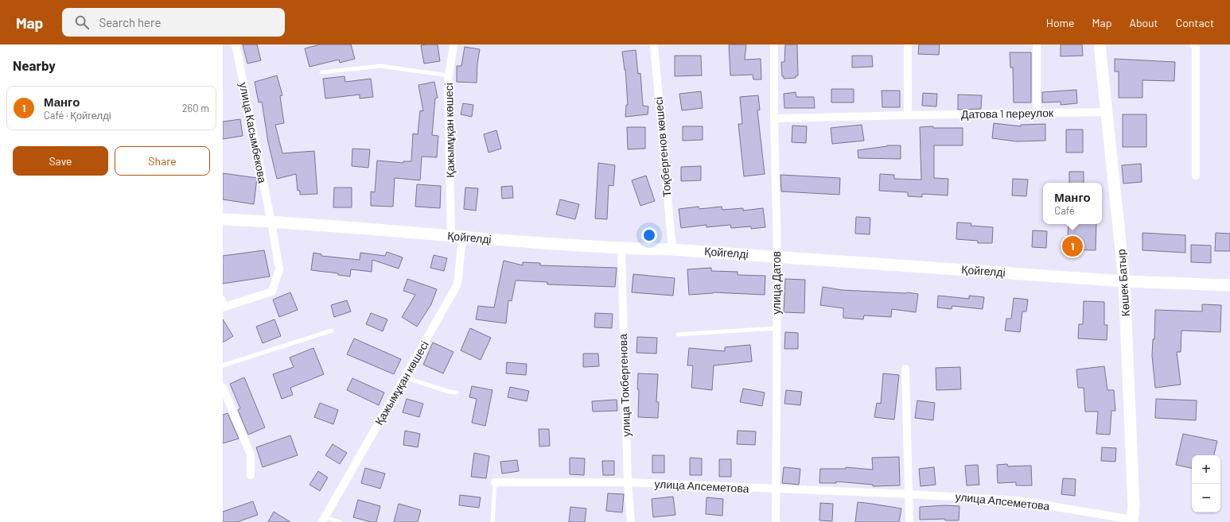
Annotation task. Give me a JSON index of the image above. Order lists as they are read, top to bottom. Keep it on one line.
{"streets":{"street":["Датова 1 переулок","Қажымұқан көшесі","улица Касымбекова","Тоқбергенов көшесі","Қойгелді","улица Датов","Көшек Батыр","улица Токбергенова","улица Апсеметова"]},"crossings":[["Датова 1 переулок","улица Датов"],["Датова 1 переулок","Көшек Батыр"],["Қажымұқан көшесі","Қойгелді"],["улица Касымбекова","Қойгелді"],["Тоқбергенов көшесі","Қойгелді"],["Қойгелді","улица Датов"],["Қойгелді","Көшек Батыр"],["Қойгелді","улица Токбергенова"],["улица Датов","улица Апсеметова"],["Көшек Батыр","улица Апсеметова"],["улица Токбергенова","улица Апсеметова"]],"page":{"header":"Map","search":"Search here","nav":["Home","Map","About","Contact"],"heading":"Nearby","list":[{"mark":"1","name":"Манго","note":"Café · Қойгелді","value":"260 m"}],"buttons":["Save","Share"],"popup":["Манго","Café"],"pins":"1","map_buttons":["+","−"]}}
